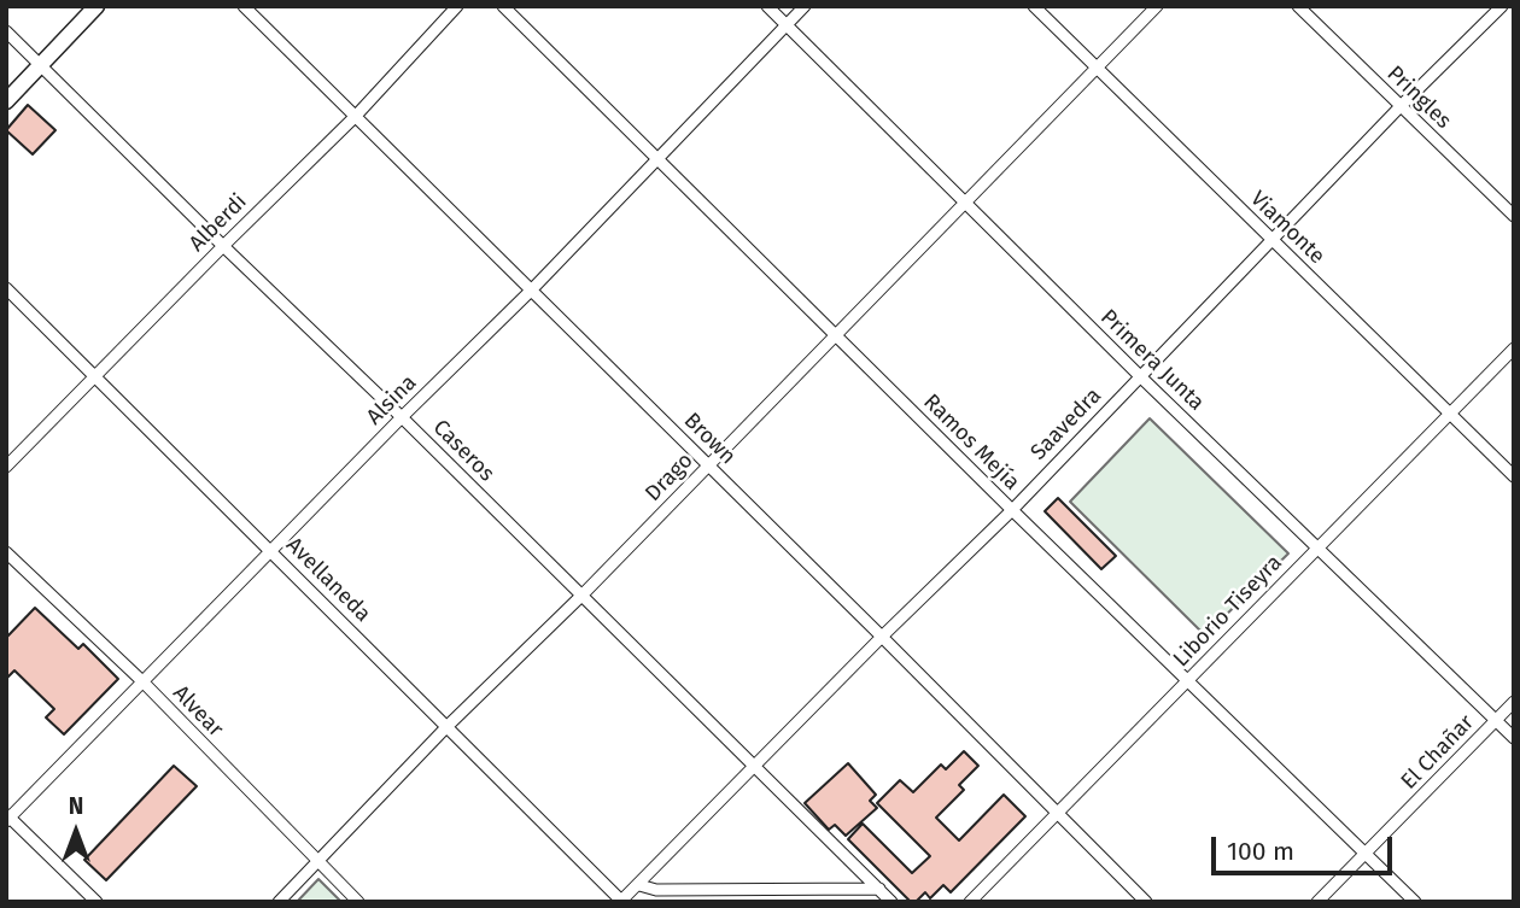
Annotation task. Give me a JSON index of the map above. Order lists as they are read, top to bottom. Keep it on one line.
{"streets":{"street":["Pringles","Alberdi","Viamonte","Primera Junta","Alsina","Saavedra","Brown","Ramos Mejía","Caseros","Drago","Avellaneda","Liborio Tiseyra","Alvear","El Chañar"]},"crossings":[["Pringles","Saavedra"],["Alberdi","Brown"],["Alberdi","Caseros"],["Alberdi","Avellaneda"],["Viamonte","Saavedra"],["Viamonte","Drago"],["Viamonte","Liborio Tiseyra"],["Primera Junta","Alsina"],["Primera Junta","Saavedra"],["Primera Junta","Drago"],["Primera Junta","Liborio Tiseyra"],["Primera Junta","El Chañar"],["Alsina","Brown"],["Alsina","Ramos Mejía"],["Alsina","Caseros"],["Alsina","Avellaneda"],["Alsina","Alvear"],["Saavedra","Brown"],["Saavedra","Ramos Mejía"],["Saavedra","Caseros"],["Saavedra","Avellaneda"],["Brown","Drago"],["Brown","Liborio Tiseyra"],["Ramos Mejía","Drago"],["Ramos Mejía","Liborio Tiseyra"],["Ramos Mejía","El Chañar"],["Caseros","Drago"],["Drago","Avellaneda"],["Drago","Alvear"]],"scale_bar":"100 m","north":"top"}
